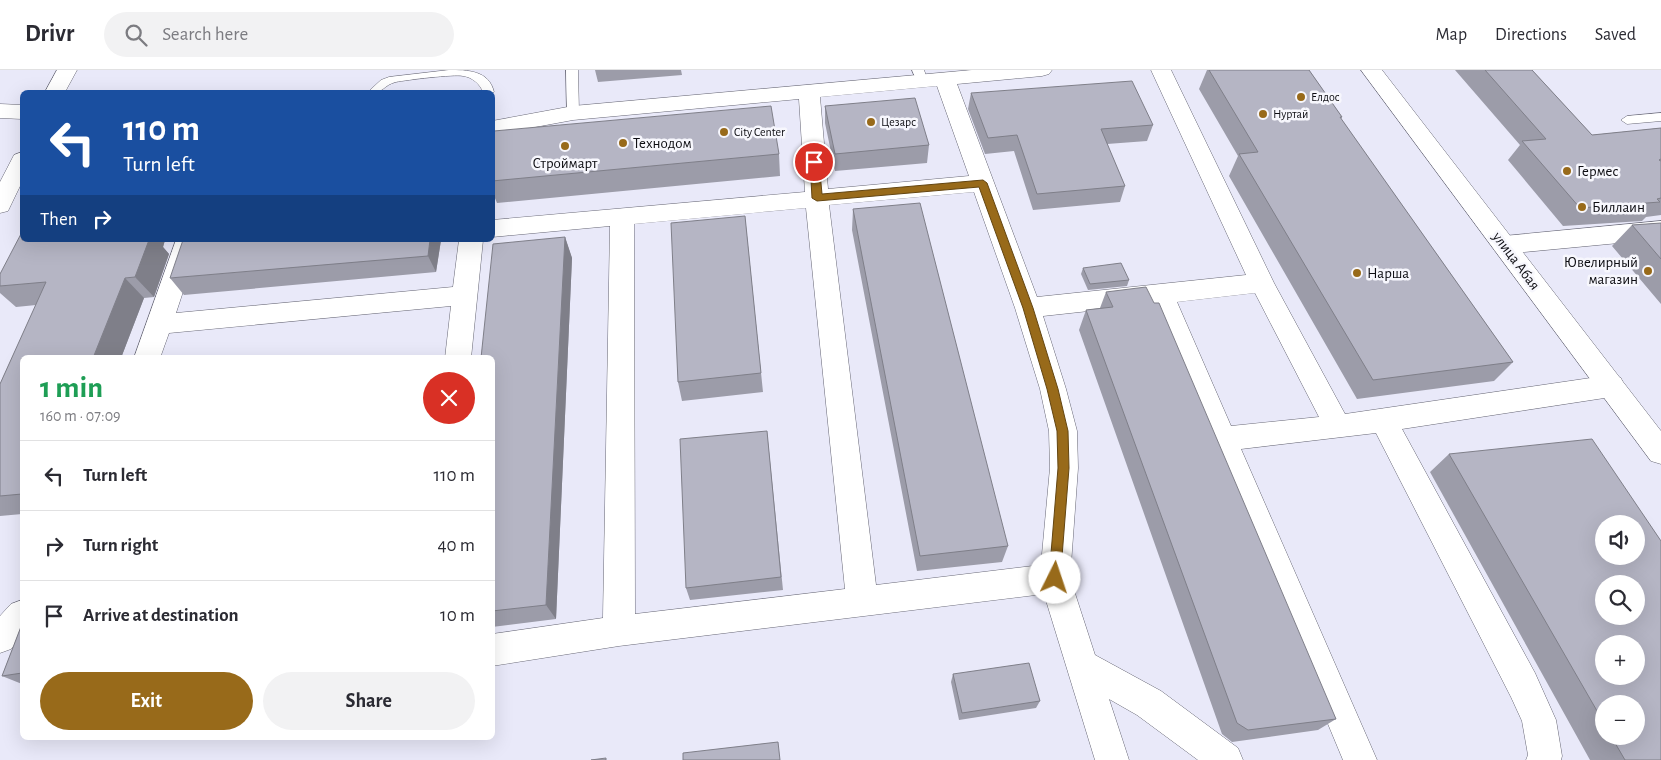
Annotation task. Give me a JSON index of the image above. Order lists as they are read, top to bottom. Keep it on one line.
{"streets":{"street":["улица Абая"]},"places":["Елдос","Нуртай","Цезарс","City Center","Технодом","Строймарт","Гермес","Биллаин","Ювелирный магазин","Нарша"],"page":{"header":"Drivr","search":"Search here","nav":["Map","Directions","Saved"],"turn":["110 m","Turn left"],"then":"Then","heading":["1 min","160 m · 07:09"],"list":[{"name":"Turn left","value":"110 m"},{"name":"Turn right","value":"40 m"},{"name":"Arrive at destination","value":"10 m"}],"map_buttons":["+","−"],"buttons":["Exit","Share"]}}
